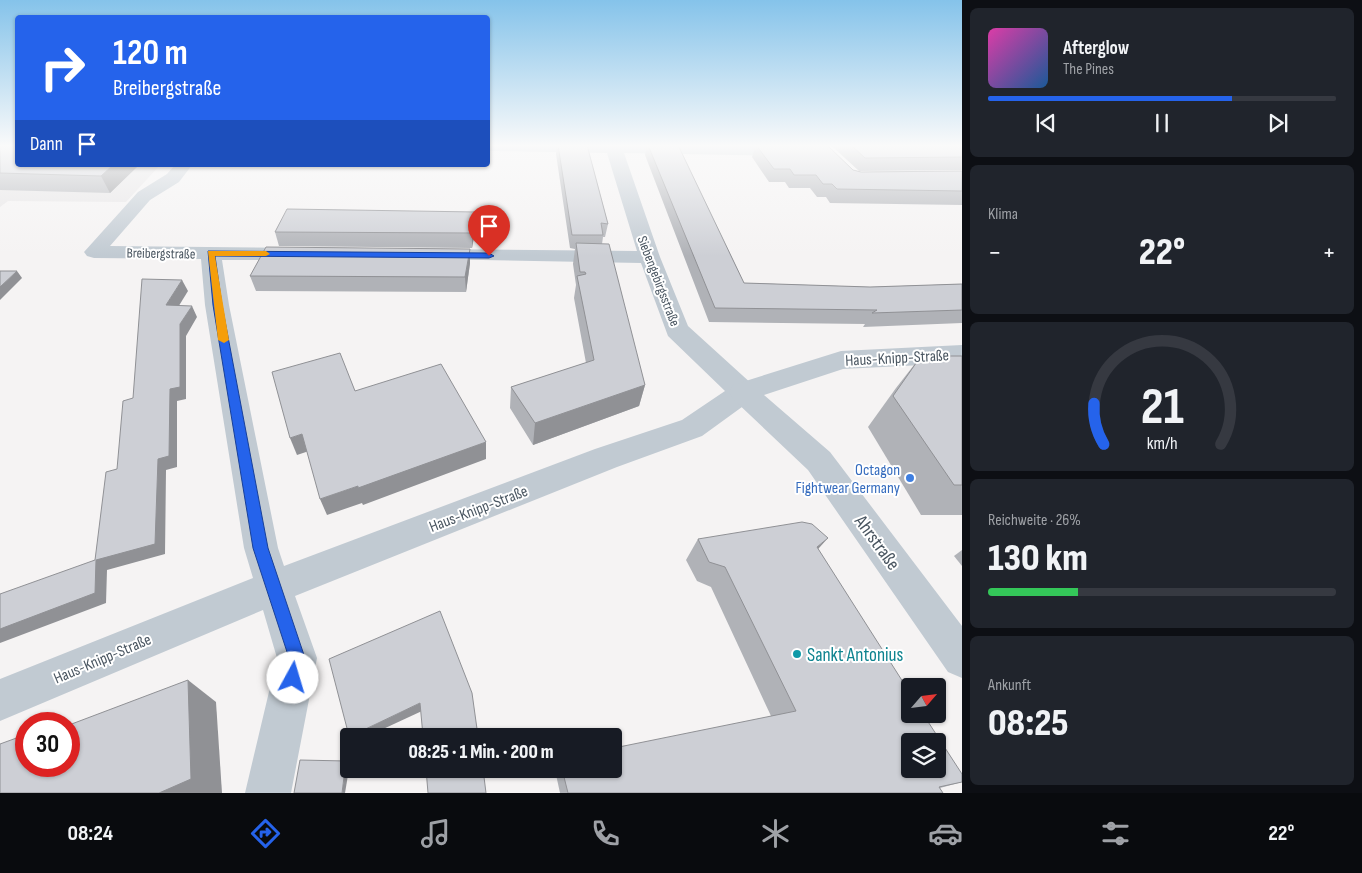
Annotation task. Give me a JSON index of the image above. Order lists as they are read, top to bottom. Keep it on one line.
{"streets":{"street":["Breibergstraße","Siebengebirgsstraße","Haus-Knipp-Straße","Ahrstraße"]},"crossings":[["Siebengebirgsstraße","Haus-Knipp-Straße"],["Siebengebirgsstraße","Ahrstraße"],["Haus-Knipp-Straße","Ahrstraße"]],"places":["Octagon Fightwear Germany","Sankt Antonius"],"north":"top right","page":{"turn":["120 m","Breibergstraße"],"song":["Afterglow","The Pines"],"then":"Dann","tile":["Klima",["Reichweite · 26%","130 km"],["Ankunft","08:25"]],"heat":["−","22°","+"],"limit":"30","trip":"08:25 · 1 Min. · 200 m","tabs":["08:24","22°"],"gauge":["21","km/h"]}}
